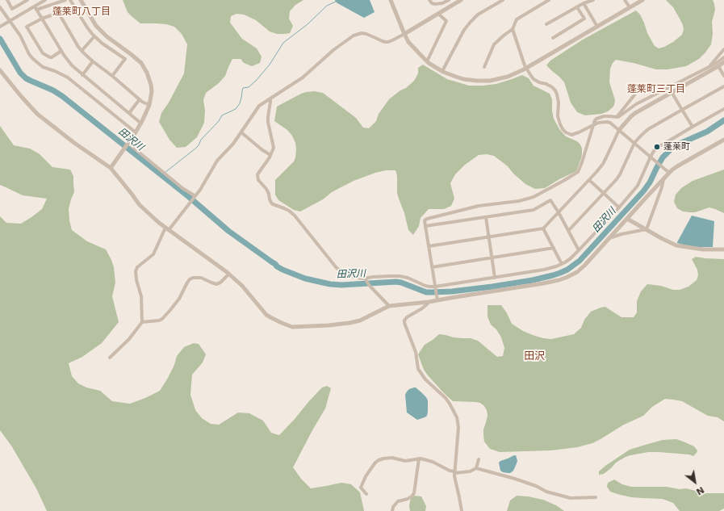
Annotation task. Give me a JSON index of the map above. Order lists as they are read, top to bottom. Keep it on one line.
{"districts":["蓬莱町八丁目","蓬莱町三丁目","田沢"],"water":["田沢川"],"places":["蓬莱町"],"north":"bottom right"}
